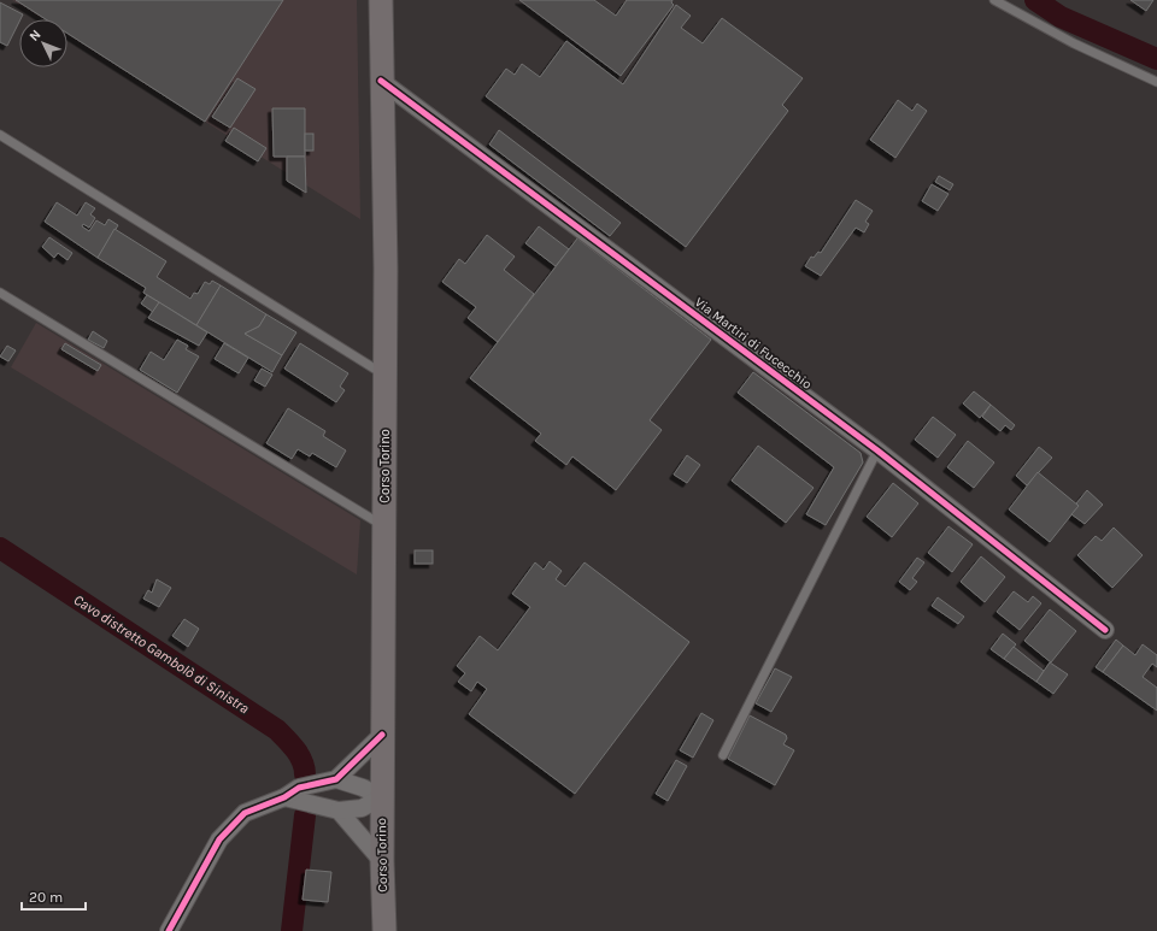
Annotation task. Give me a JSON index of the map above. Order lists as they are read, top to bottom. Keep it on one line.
{"streets":{"main road":["Corso Torino"],"street":["Via Martiri di Fucecchio"]},"crossings":[["Via Martiri di Fucecchio","Corso Torino"]],"water":["Cavo distretto Gambolò di Sinistra"],"scale_bar":"20 m","north":"top left"}
